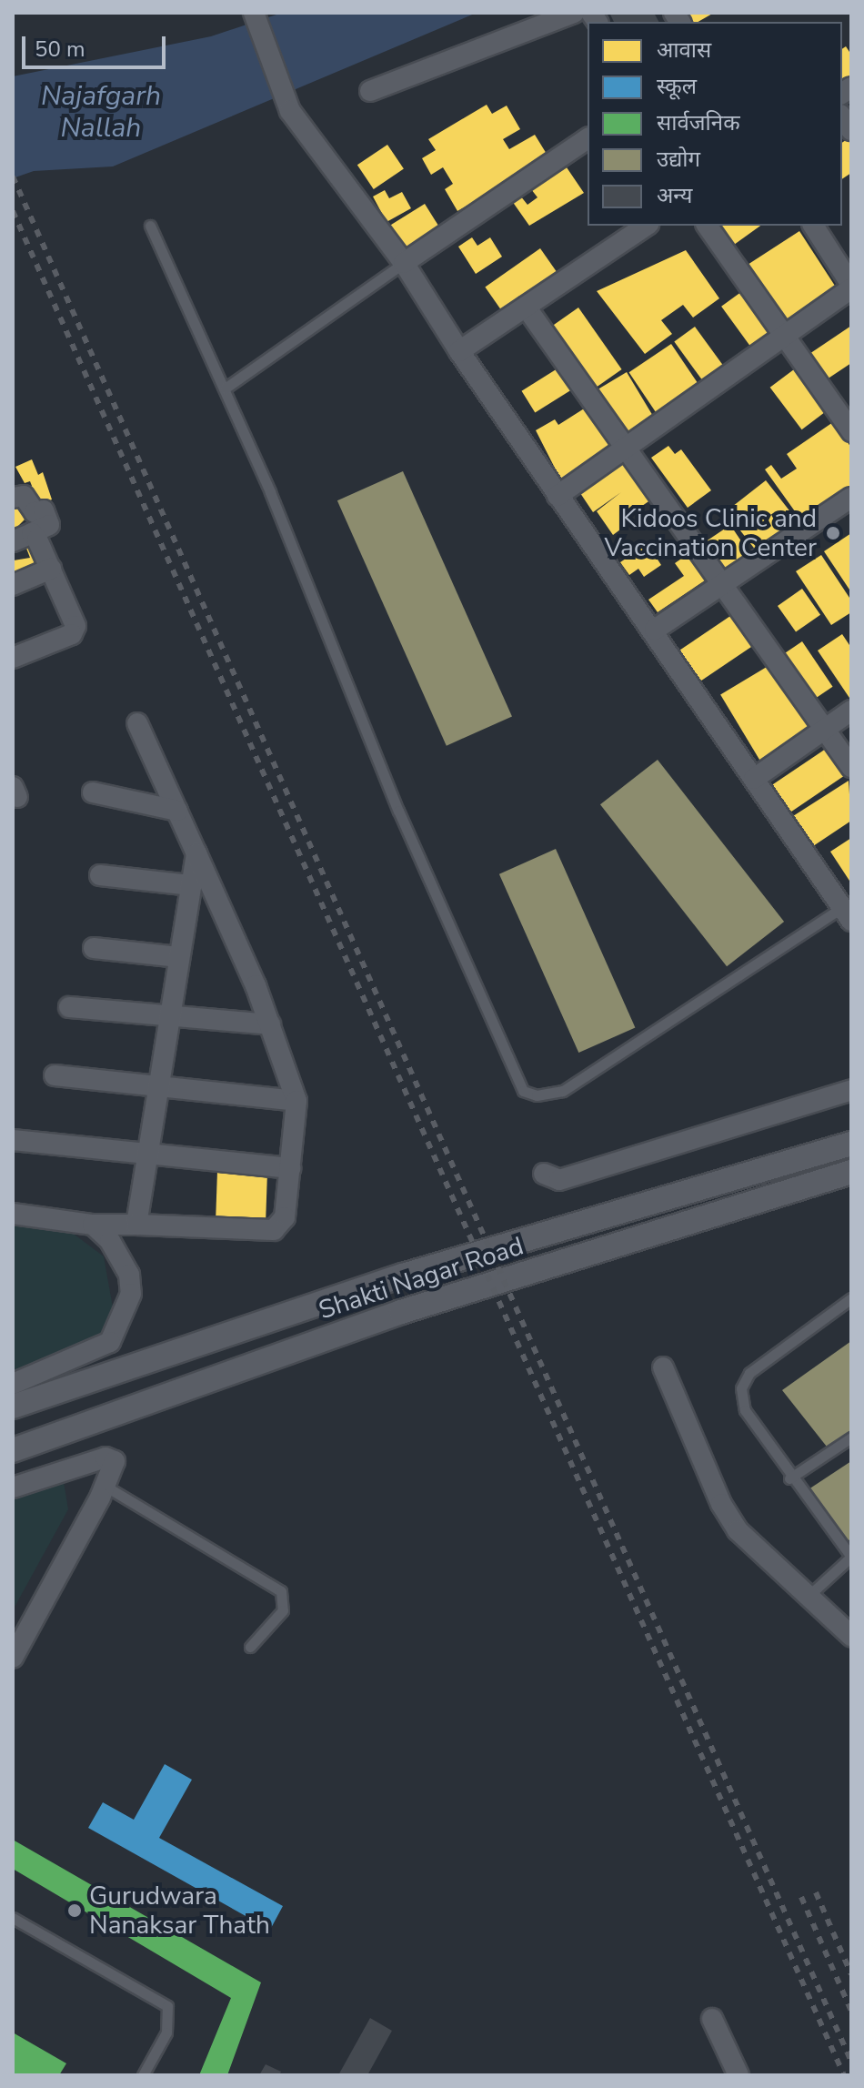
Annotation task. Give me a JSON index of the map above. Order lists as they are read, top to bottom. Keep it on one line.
{"streets":{"street":["Shakti Nagar Road"]},"water":["Najafgarh Nallah"],"places":["Kidoos Clinic and Vaccination Center","Gurudwara Nanaksar Thath"],"legend":["आवास","स्कूल","सार्वजनिक","उद्योग","अन्य"],"scale_bar":"50 m"}
